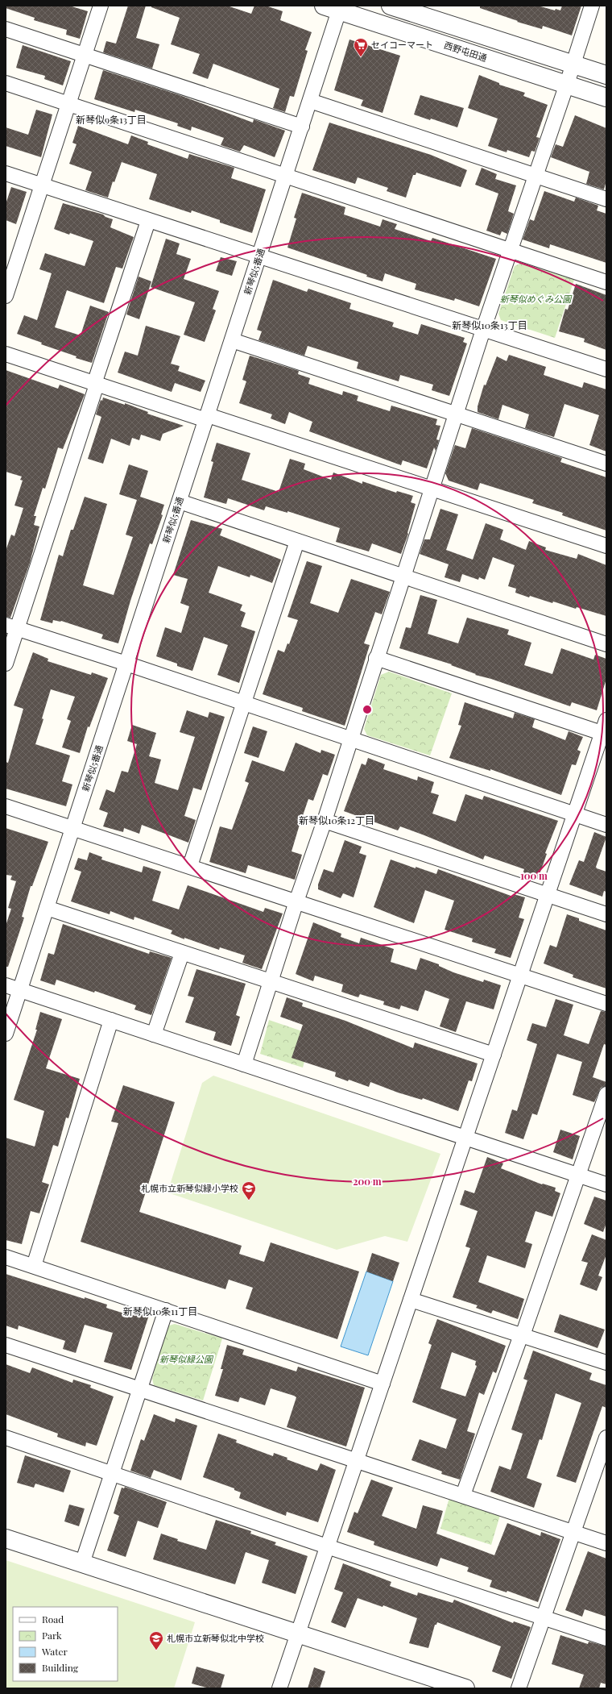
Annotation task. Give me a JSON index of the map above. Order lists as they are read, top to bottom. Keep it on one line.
{"streets":{"street":["西野屯田通","新琴似5番通"]},"crossings":[["西野屯田通","新琴似5番通"]],"districts":["新琴似9条13丁目","新琴似10条13丁目","新琴似10条12丁目","新琴似10条11丁目"],"parks":["新琴似めぐみ公園","新琴似緑公園"],"places":{"supermarket":["セイコーマート"],"school or university":["札幌市立新琴似緑小学校","札幌市立新琴似北中学校"]},"legend":["Road","Park","Water","Building"],"rings":["100 m","200 m"]}
